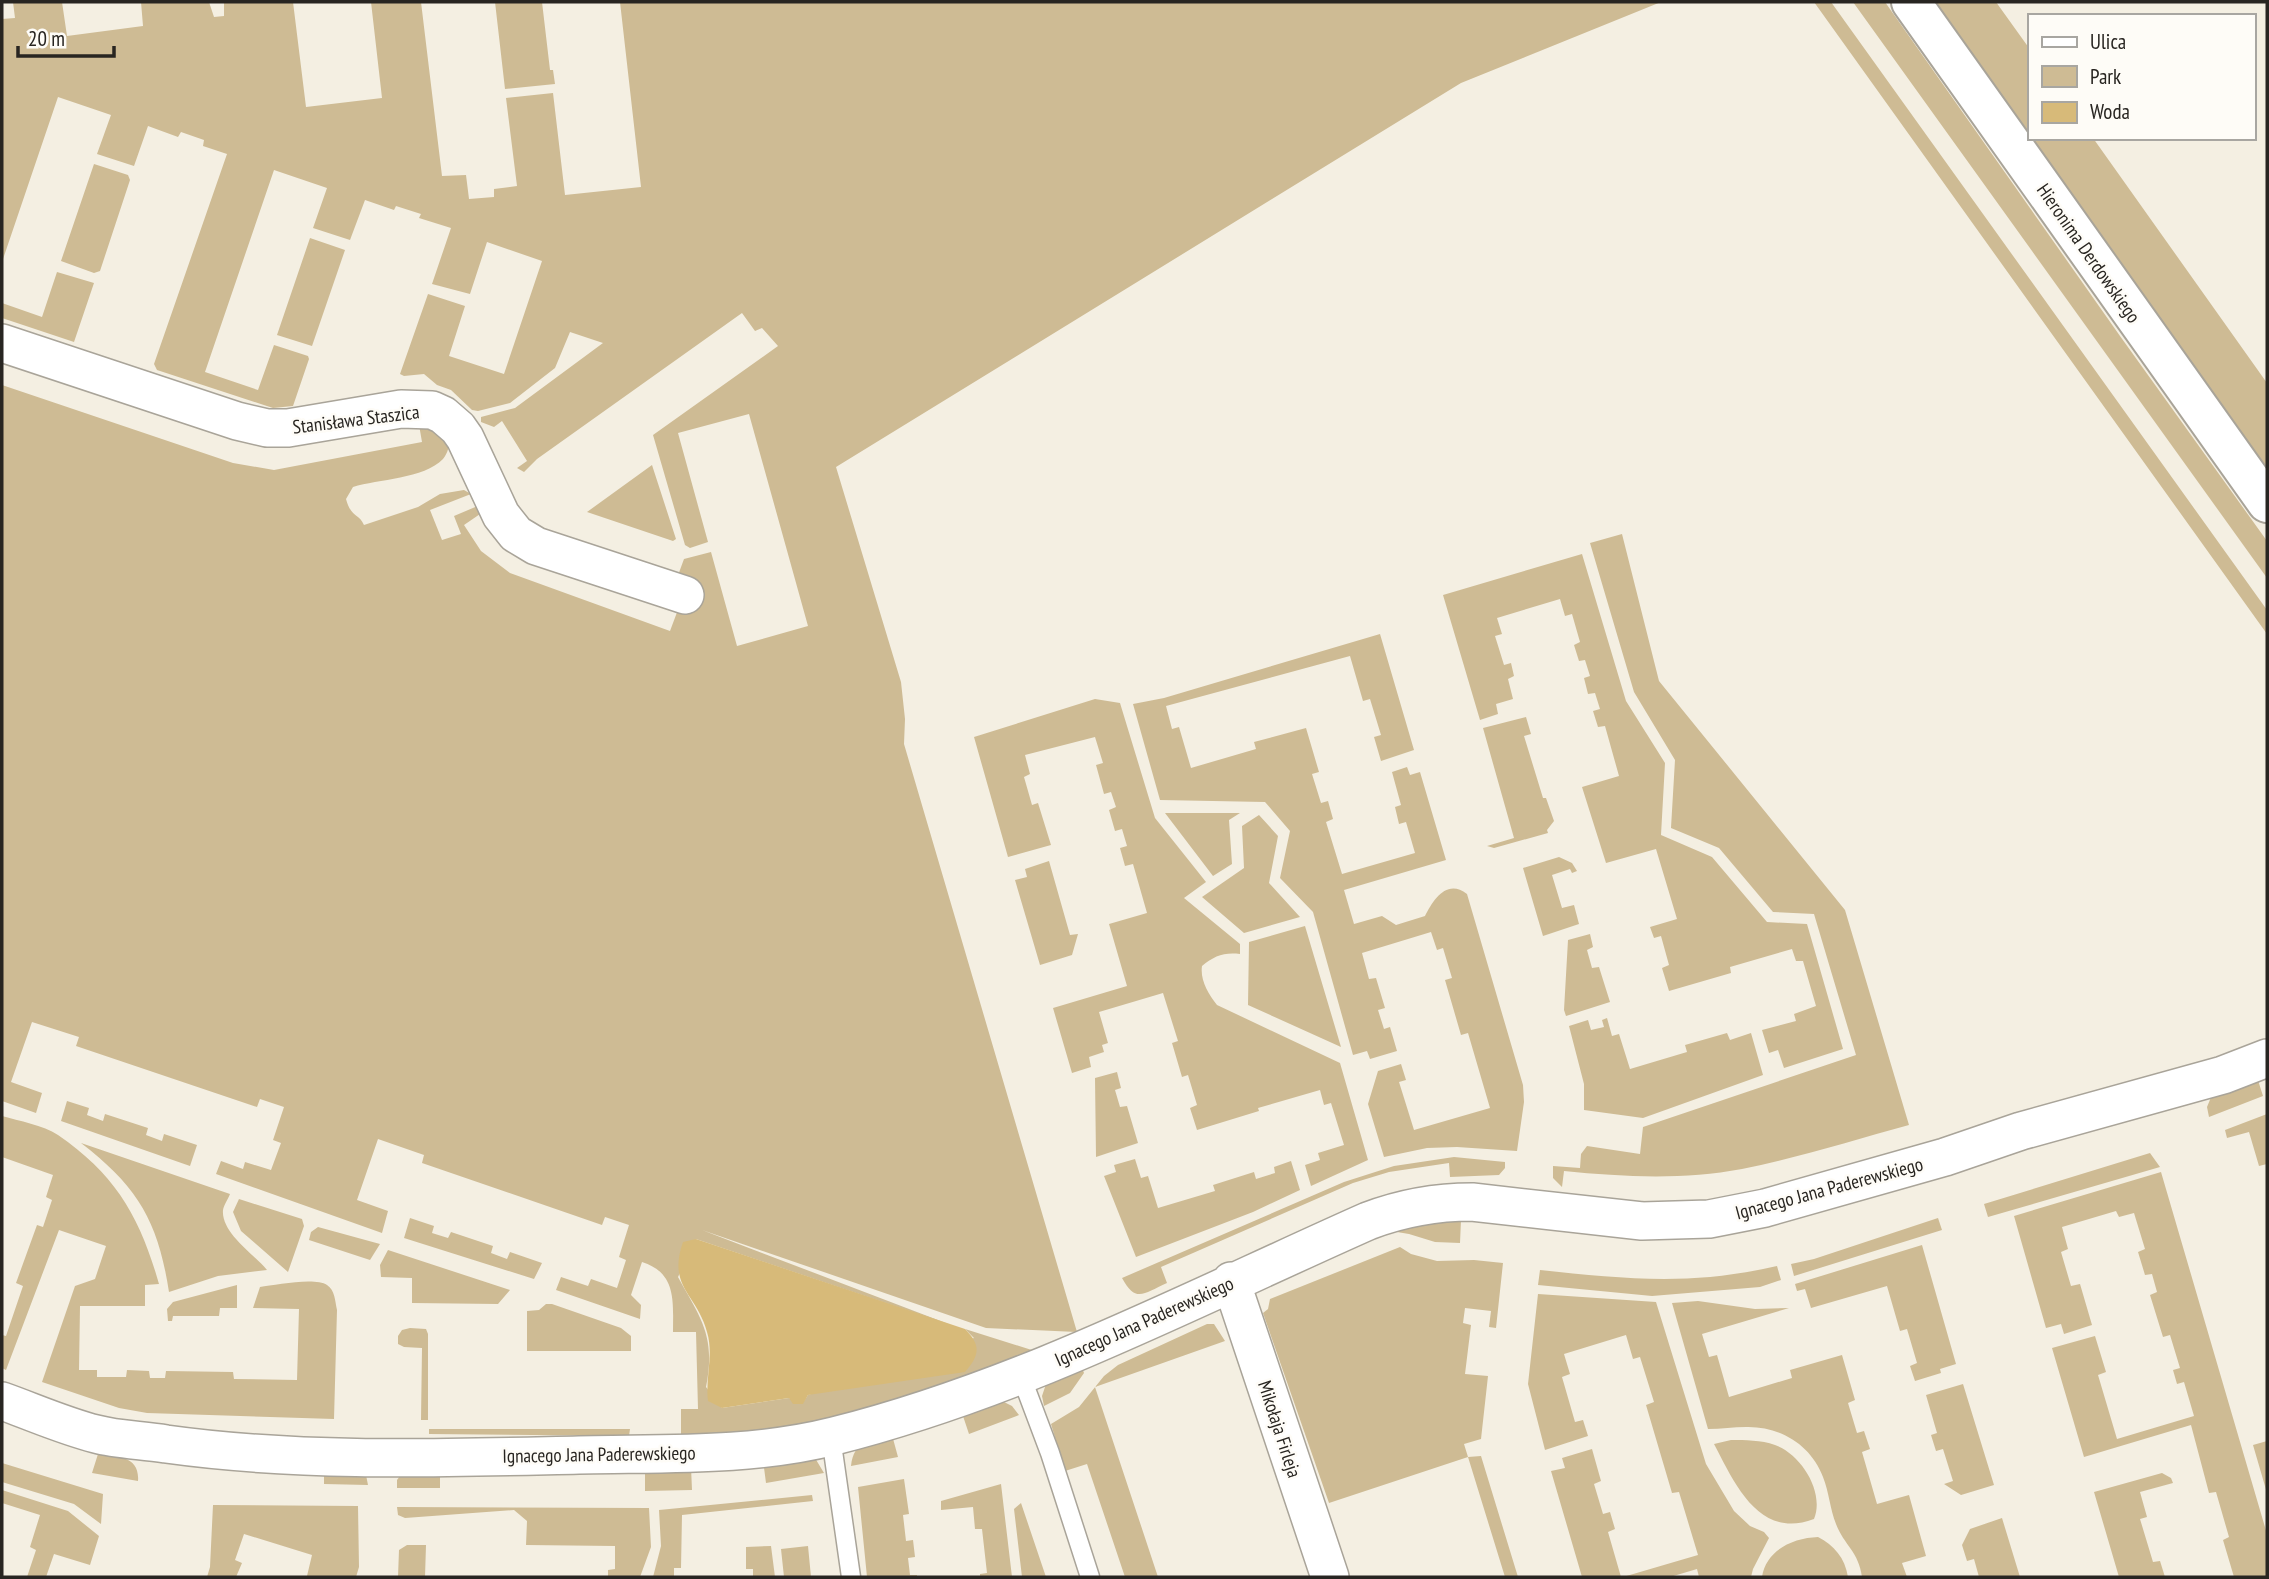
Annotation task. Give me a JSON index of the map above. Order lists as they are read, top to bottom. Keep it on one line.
{"streets":{"main road":["Hieronima Derdowskiego"],"street":["Stanisława Staszica","Ignacego Jana Paderewskiego","Mikołaja Firleja"]},"crossings":[["Ignacego Jana Paderewskiego","Mikołaja Firleja"]],"legend":["Ulica","Park","Woda"],"scale_bar":"20 m"}
